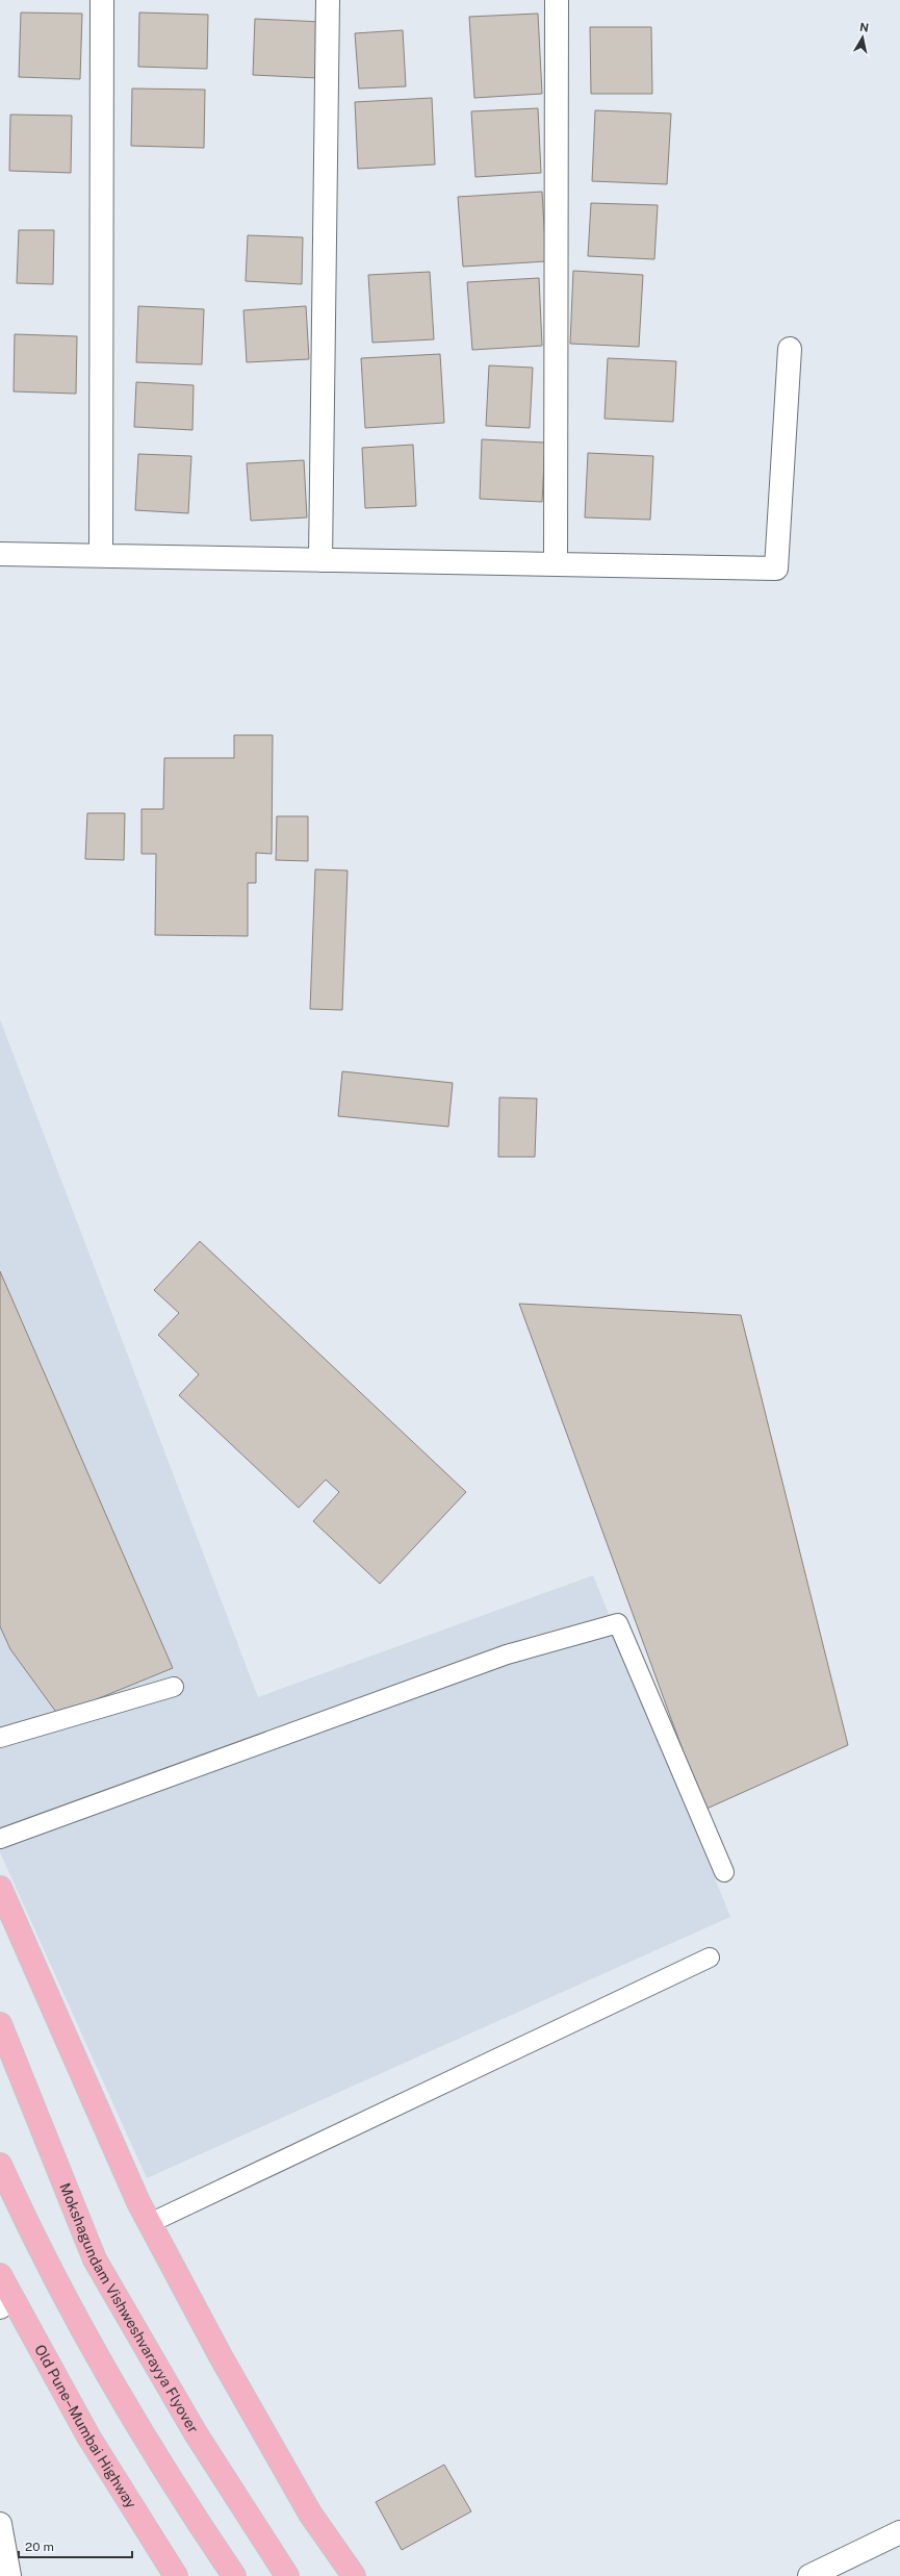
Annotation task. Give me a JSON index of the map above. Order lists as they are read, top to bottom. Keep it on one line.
{"streets":{"highway":["Mokshagundam Vishweshvarayya Flyover","Old Pune–Mumbai Highway"]},"scale_bar":"20 m","north":"top"}
